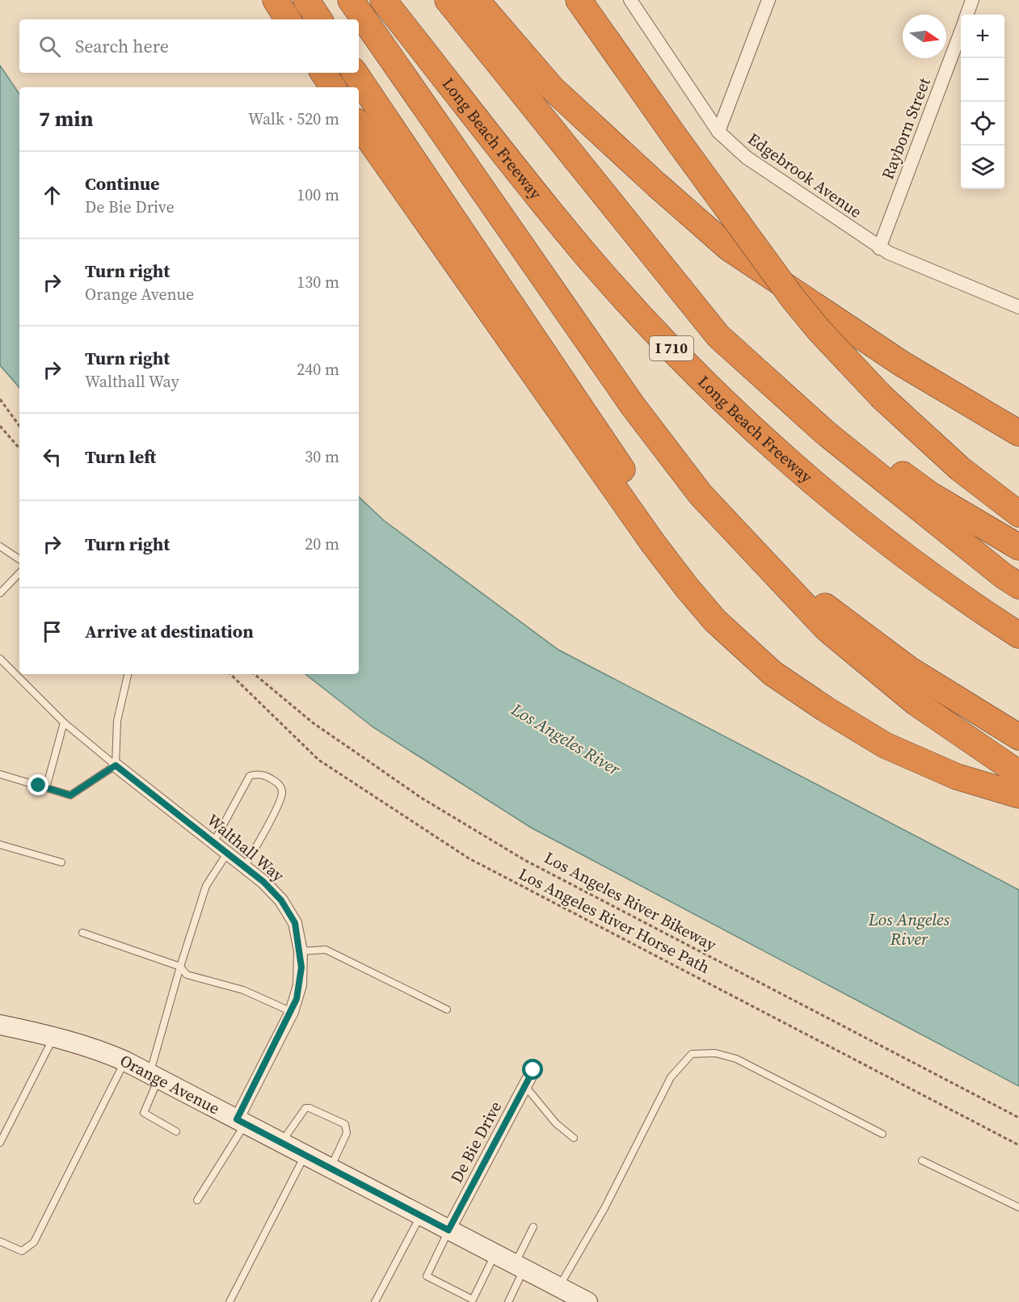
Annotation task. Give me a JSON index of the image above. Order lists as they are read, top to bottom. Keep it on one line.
{"streets":{"highway":["Long Beach Freeway","I 710"],"street":["Rayborn Street","Edgebrook Avenue","Walthall Way","Orange Avenue","De Bie Drive"],"path":["Los Angeles River Bikeway","Los Angeles River Horse Path"]},"crossings":[["Rayborn Street","Edgebrook Avenue"],["Walthall Way","Orange Avenue"],["Orange Avenue","De Bie Drive"]],"water":["Los Angeles River"],"north":"right","page":{"map_buttons":["+","−"],"search":"Search here","heading":["7 min","Walk · 520 m"],"list":[["Continue","De Bie Drive","100 m"],["Turn right","Orange Avenue","130 m"],["Turn right","Walthall Way","240 m"],["Turn left","30 m"],["Turn right","20 m"],"Arrive at destination"]}}
